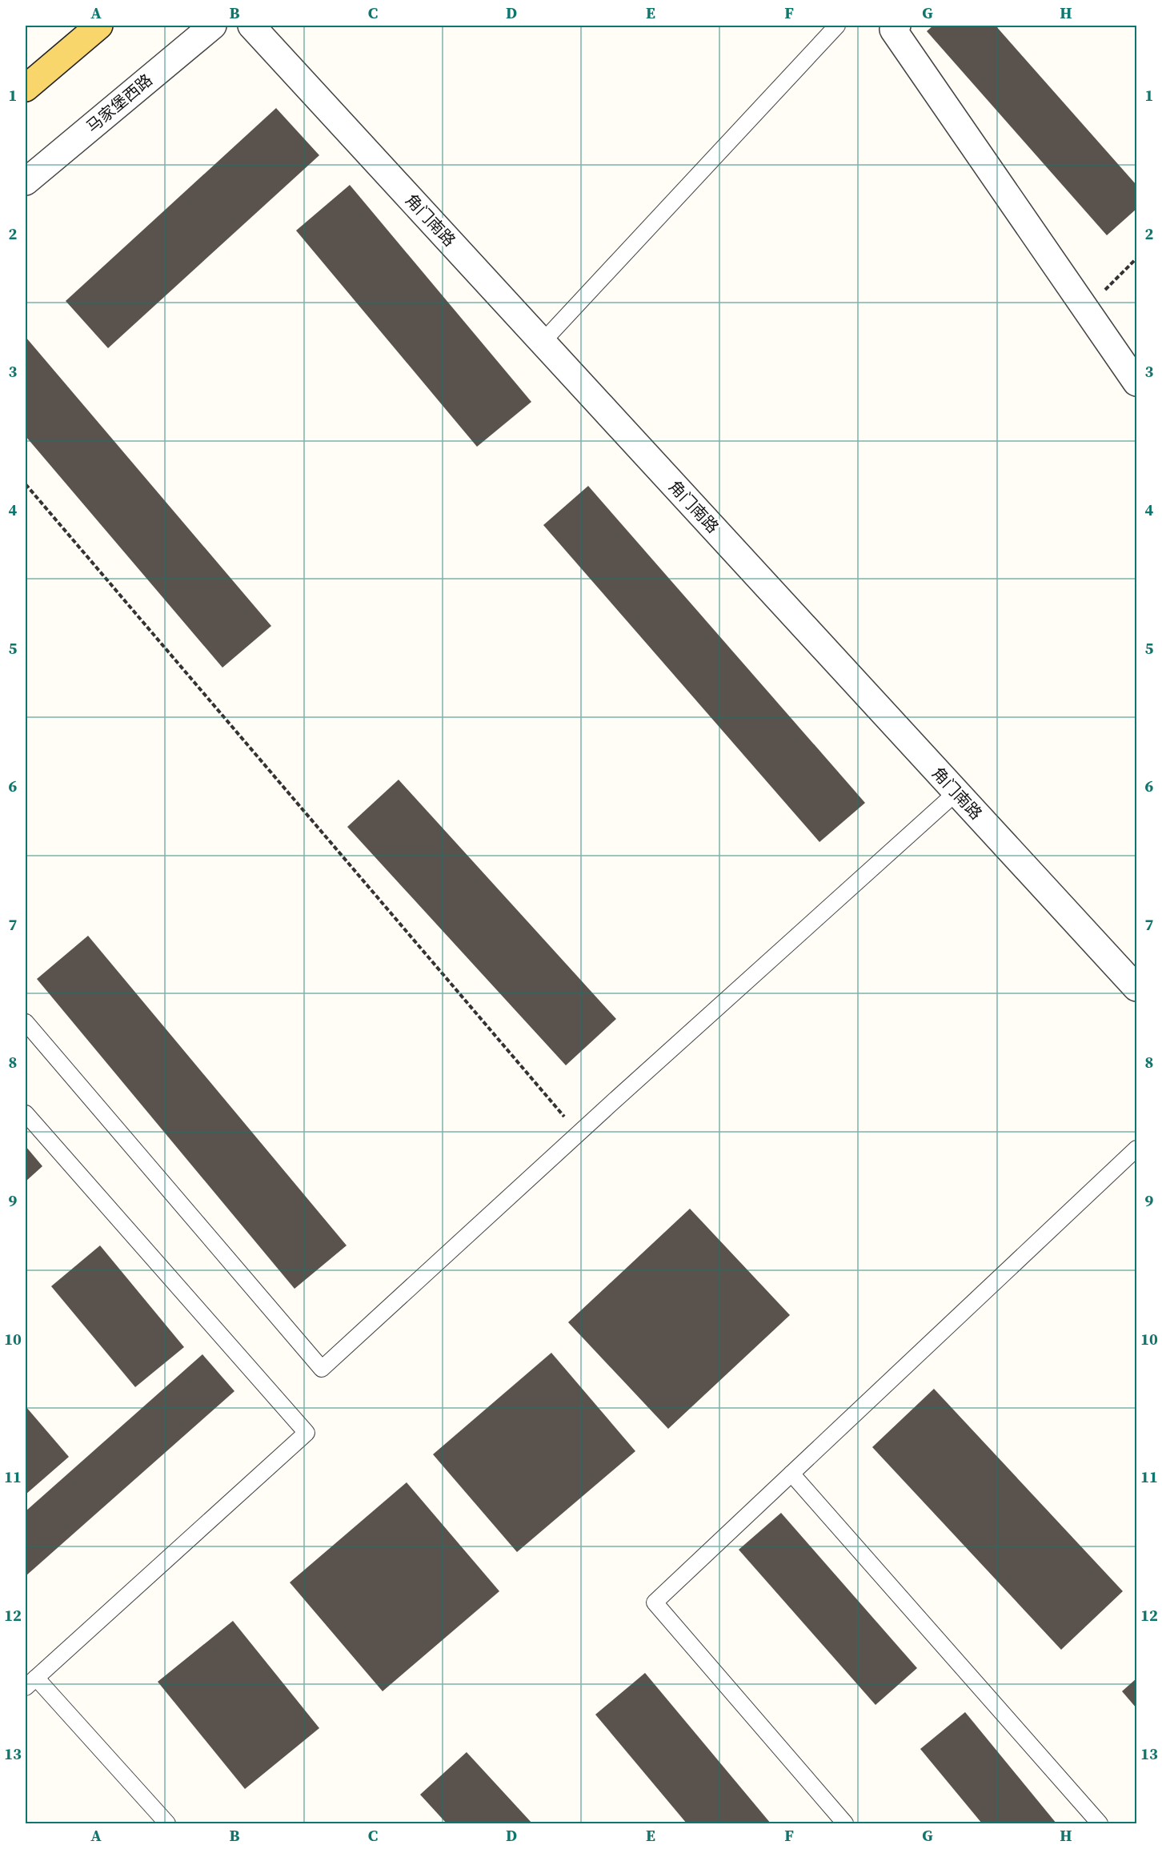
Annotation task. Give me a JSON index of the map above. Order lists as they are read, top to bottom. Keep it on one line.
{"streets":{"street":["马家堡西路","角门南路"]},"grid":{"columns":["A","B","C","D","E","F","G","H"],"rows":["1","2","3","4","5","6","7","8","9","10","11","12","13"]}}
